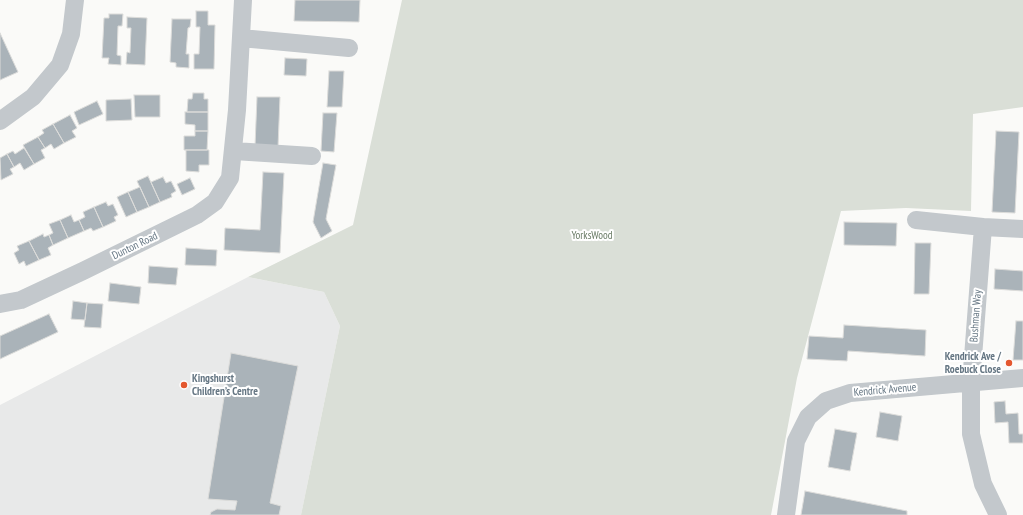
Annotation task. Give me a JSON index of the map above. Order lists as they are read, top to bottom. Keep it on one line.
{"streets":{"street":["Dunton Road","Bushman Way","Kendrick Avenue"]},"crossings":[["Bushman Way","Kendrick Avenue"]],"parks":["YorksWood"],"places":["Kendrick Ave / Roebuck Close","Kingshurst Children’s Centre"]}
